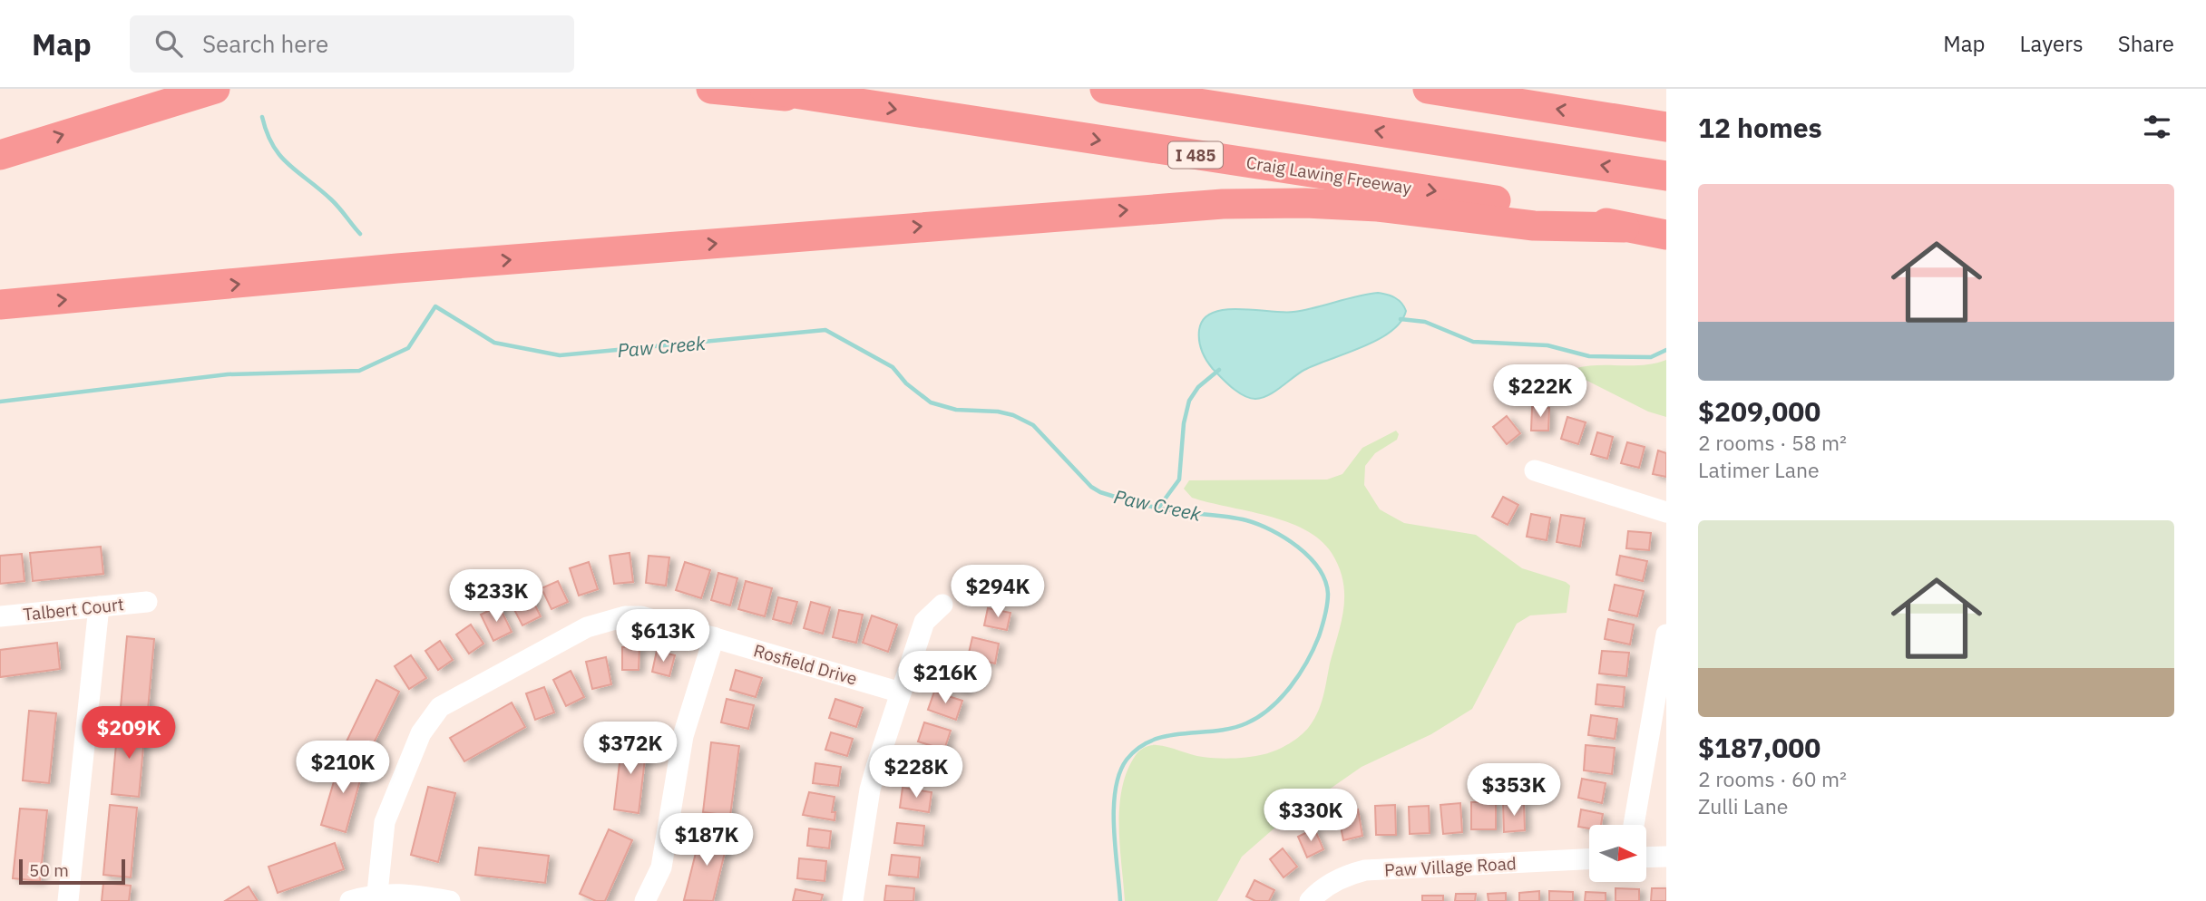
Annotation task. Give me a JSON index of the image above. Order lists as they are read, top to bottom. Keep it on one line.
{"streets":{"highway":["I 485","Craig Lawing Freeway"],"street":["Talbert Court","Rosfield Drive","Paw Village Road"]},"water":["Paw Creek"],"scale_bar":"50 m","north":"right","page":{"header":"Map","search":"Search here","nav":["Map","Layers","Share"],"heading":"12 homes","list":[{"name":"$209,000","note":"2 rooms · 58 m² · Latimer Lane"},{"name":"$187,000","note":"2 rooms · 60 m² · Zulli Lane"}],"price":["$222K","$294K","$233K","$613K","$216K","$209K","$372K","$210K","$228K","$353K","$330K","$187K"],"scale":"50 m"}}
